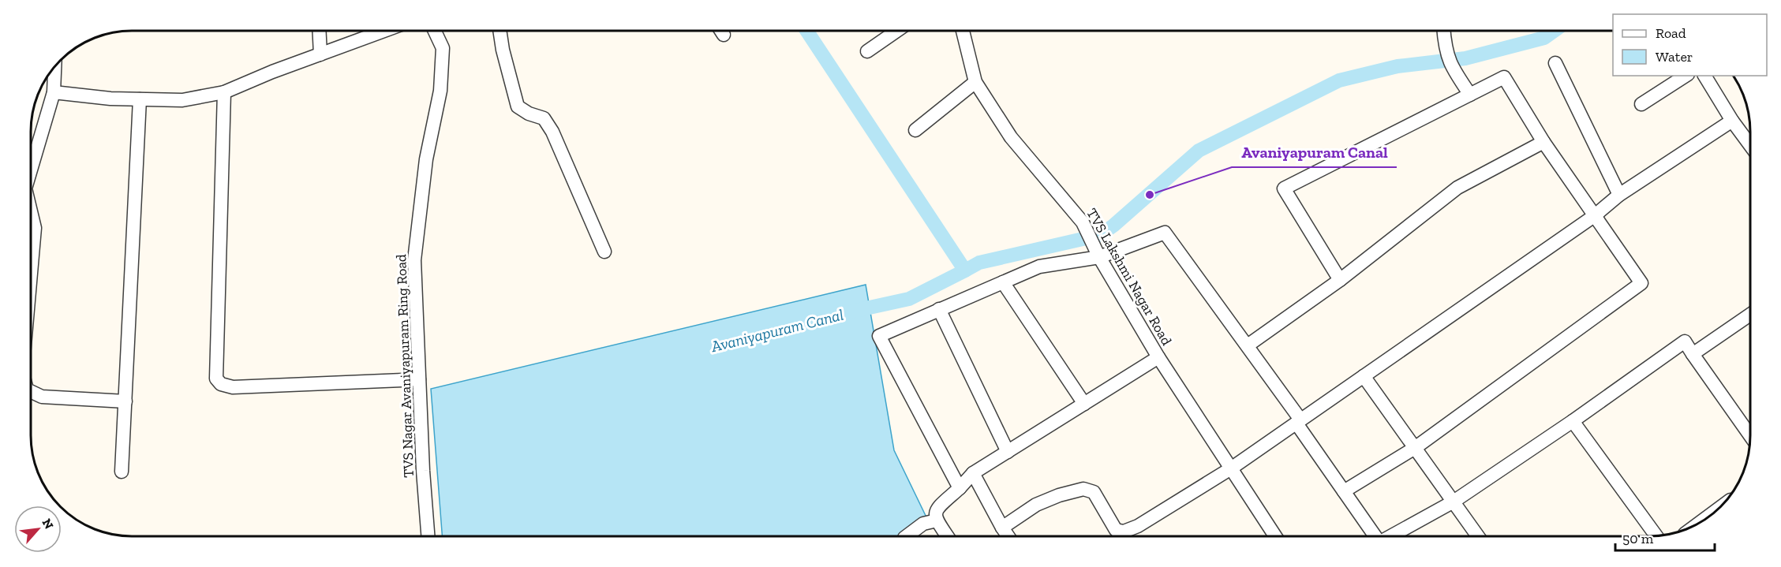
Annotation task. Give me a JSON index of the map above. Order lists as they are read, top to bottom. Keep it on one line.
{"streets":{"street":["TVS Lakshmi Nagar Road","TVS Nagar Avaniyapuram Ring Road"]},"water":["Avaniyapuram Canal"],"places":["Avaniyapuram Canal"],"legend":["Road","Water"],"scale_bar":"50 m","north":"top right"}
